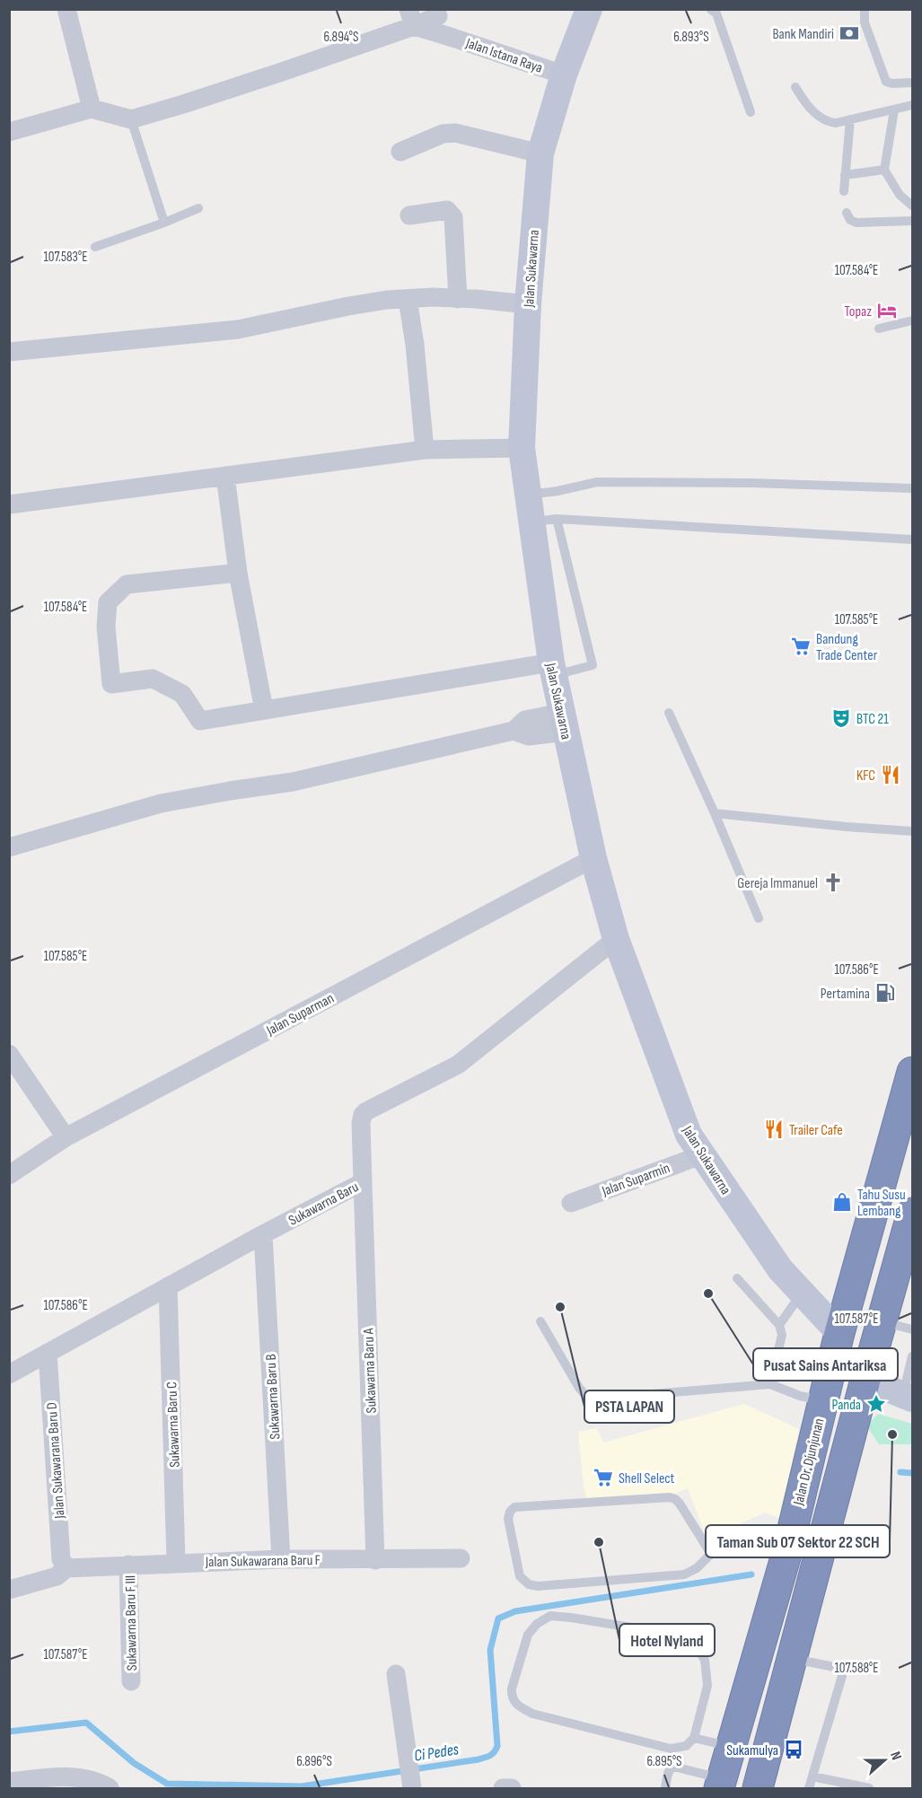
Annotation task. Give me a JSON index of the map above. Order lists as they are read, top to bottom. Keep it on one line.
{"streets":{"highway":["Jalan Dr. Djunjunan"],"street":["Jalan Istana Raya","Jalan Sukawarna","Jalan Suparman","Jalan Suparmin","Sukawarna Baru","Sukawarna Baru A","Sukawarna Baru B","Sukawarna Baru C","Jalan Sukawarana Baru D","Jalan Sukawarana Baru F","Sukawarna Baru F III"]},"crossings":[["Jalan Istana Raya","Jalan Sukawarna"],["Jalan Sukawarna","Jalan Suparman"],["Jalan Sukawarna","Jalan Suparmin"],["Jalan Sukawarna","Sukawarna Baru"],["Jalan Sukawarna","Jalan Dr. Djunjunan"],["Sukawarna Baru","Sukawarna Baru A"],["Sukawarna Baru","Sukawarna Baru B"],["Sukawarna Baru","Sukawarna Baru C"],["Sukawarna Baru","Jalan Sukawarana Baru D"],["Sukawarna Baru A","Jalan Sukawarana Baru F"],["Sukawarna Baru B","Jalan Sukawarana Baru F"],["Sukawarna Baru C","Jalan Sukawarana Baru F"],["Jalan Sukawarana Baru D","Jalan Sukawarana Baru F"],["Jalan Sukawarana Baru F","Sukawarna Baru F III"]],"water":["Ci Pedes"],"places":{"bank":["Bank Mandiri"],"hotel":["Topaz"],"supermarket":["Bandung Trade Center","Shell Select"],"theatre":["BTC 21"],"restaurant":["KFC","Trailer Cafe"],"church":["Gereja Immanuel"],"fuel station":["Pertamina"],"shop":["Tahu Susu Lembang"],"other":["Pusat Sains Antariksa","PSTA LAPAN","Taman Sub 07 Sektor 22 SCH","Hotel Nyland"],"place":["Panda"],"bus stop":["Sukamulya"]},"north":"right","coordinates":["6.894°S","6.893°S","107.583°E","107.584°E","107.585°E","107.586°E","107.587°E","107.588°E","6.896°S","6.895°S"]}
